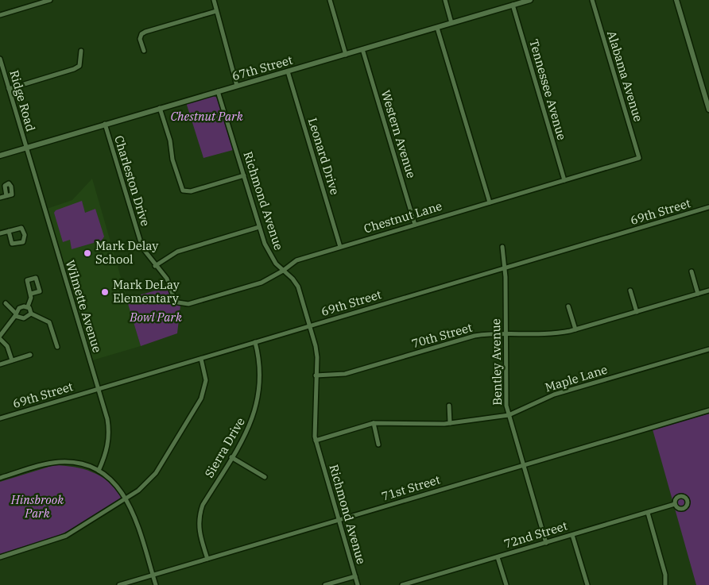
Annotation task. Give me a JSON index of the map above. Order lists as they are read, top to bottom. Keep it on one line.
{"streets":{"street":["67th Street","Alabama Avenue","Tennessee Avenue","Ridge Road","Western Avenue","Leonard Drive","Charleston Drive","Richmond Avenue","69th Street","Chestnut Lane","Wilmette Avenue","70th Street","Bentley Avenue","Maple Lane","Sierra Drive","71st Street","72nd Street"]},"crossings":[["67th Street","Tennessee Avenue"],["67th Street","Ridge Road"],["67th Street","Western Avenue"],["67th Street","Leonard Drive"],["67th Street","Charleston Drive"],["67th Street","Richmond Avenue"],["67th Street","Wilmette Avenue"],["Alabama Avenue","Chestnut Lane"],["Tennessee Avenue","Chestnut Lane"],["Ridge Road","Wilmette Avenue"],["Western Avenue","Chestnut Lane"],["Leonard Drive","Chestnut Lane"],["Charleston Drive","Chestnut Lane"],["Richmond Avenue","69th Street"],["Richmond Avenue","Chestnut Lane"],["Richmond Avenue","70th Street"],["Richmond Avenue","Maple Lane"],["Richmond Avenue","71st Street"],["69th Street","Wilmette Avenue"],["69th Street","Bentley Avenue"],["69th Street","Sierra Drive"],["70th Street","Bentley Avenue"],["Bentley Avenue","Maple Lane"],["Bentley Avenue","71st Street"],["Bentley Avenue","72nd Street"],["Sierra Drive","71st Street"]],"parks":["Chestnut Park","Bowl Park","Hinsbrook Park"],"places":["Mark Delay School","Mark DeLay Elementary"]}
